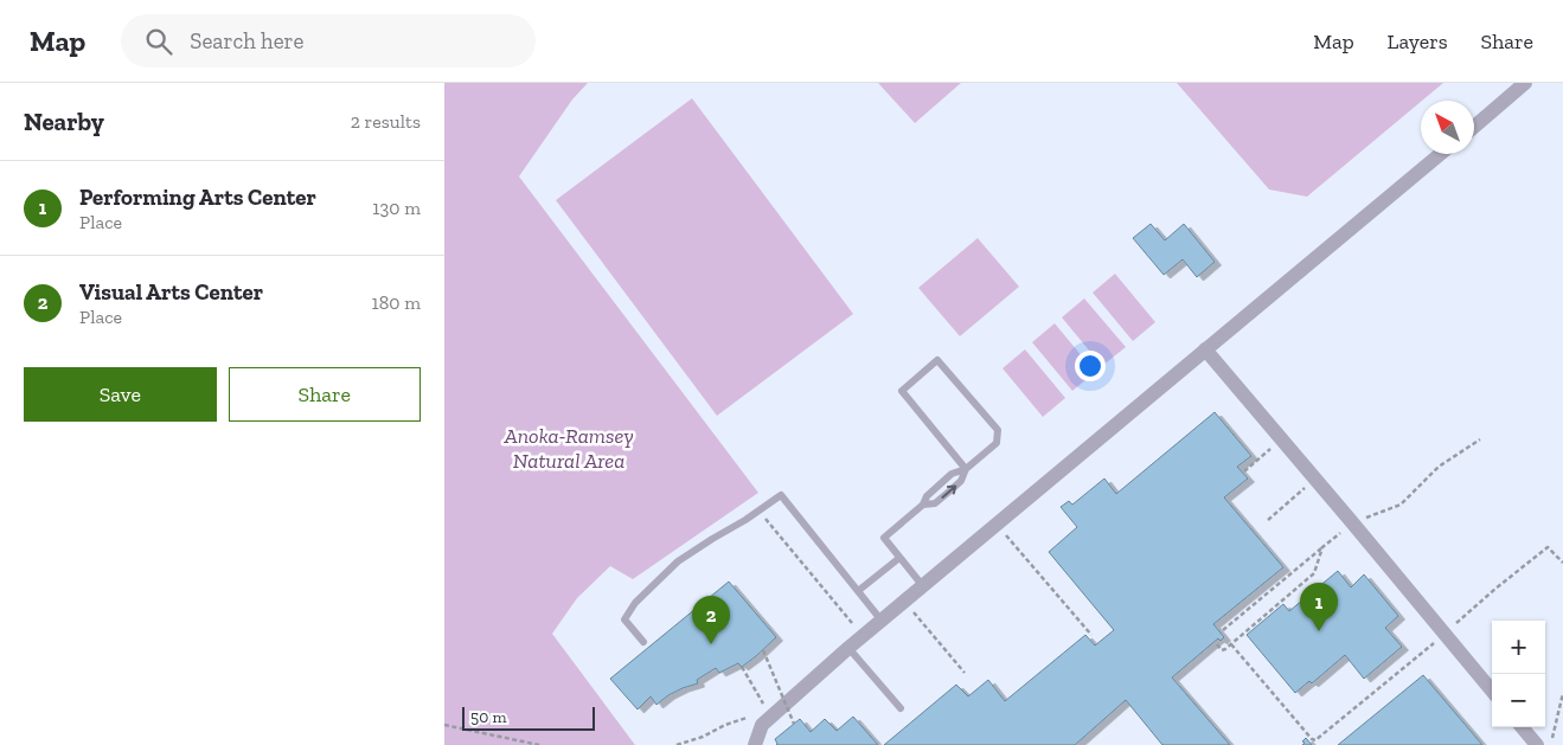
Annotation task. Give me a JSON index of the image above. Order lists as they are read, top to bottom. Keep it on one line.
{"parks":["Anoka-Ramsey Natural Area"],"scale_bar":"50 m","north":"top left","page":{"header":"Map","search":"Search here","nav":["Map","Layers","Share"],"heading":["Nearby","2 results"],"list":[{"mark":"1","name":"Performing Arts Center","note":"Place","value":"130 m"},{"mark":"2","name":"Visual Arts Center","note":"Place","value":"180 m"}],"buttons":["Save","Share"],"pins":["1","2"],"map_buttons":["+","−"],"scale":"50 m"}}
